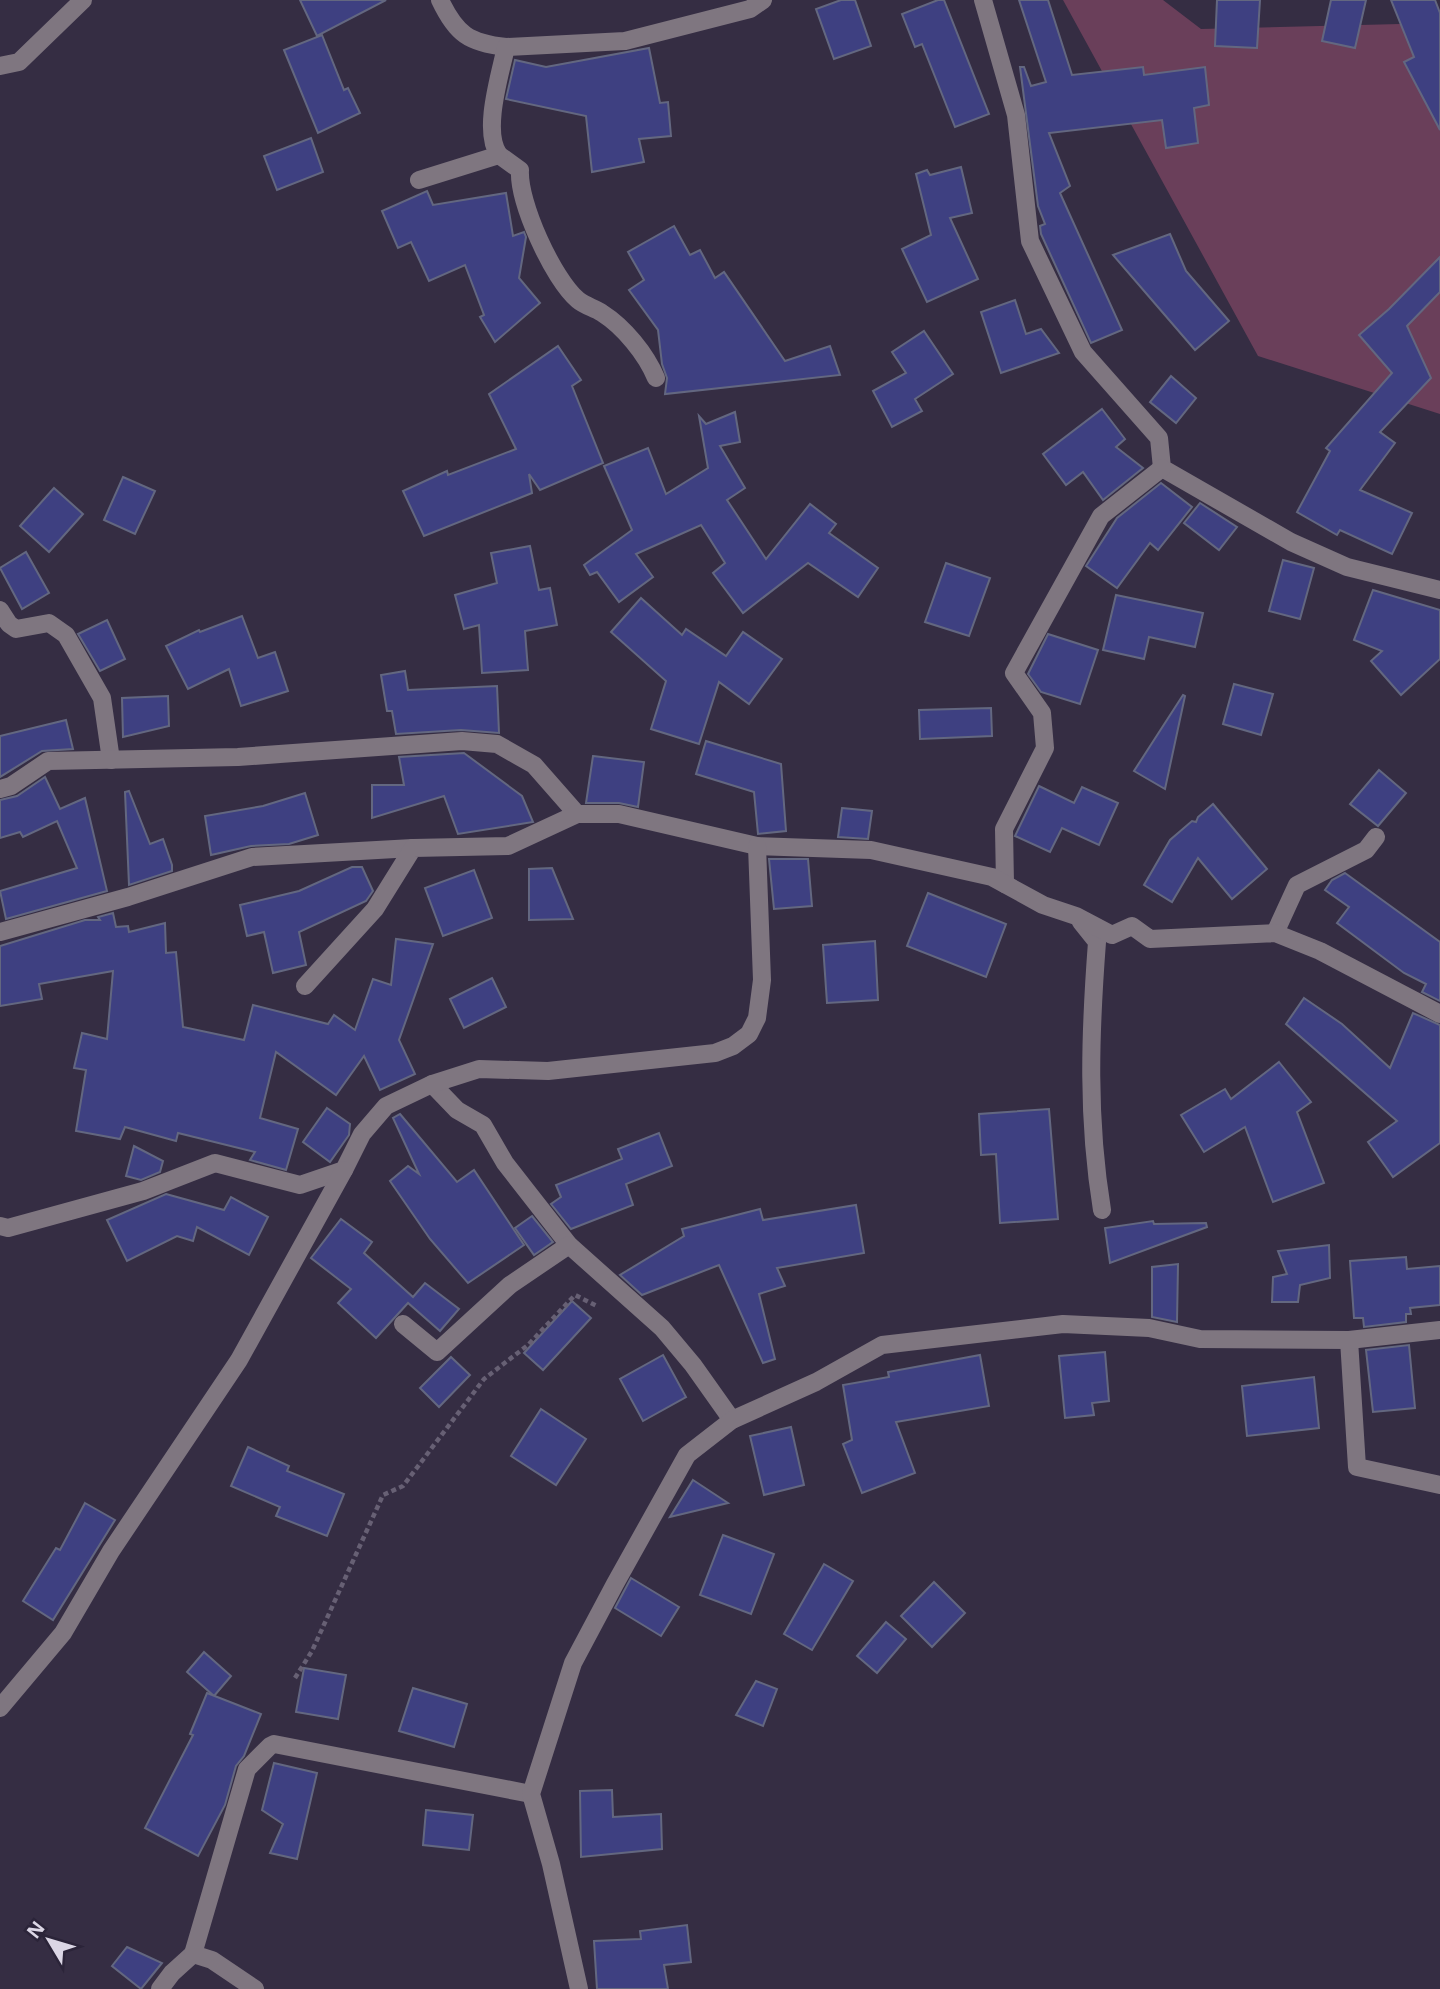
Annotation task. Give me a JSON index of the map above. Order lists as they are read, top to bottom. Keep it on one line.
{"north":"top left"}
